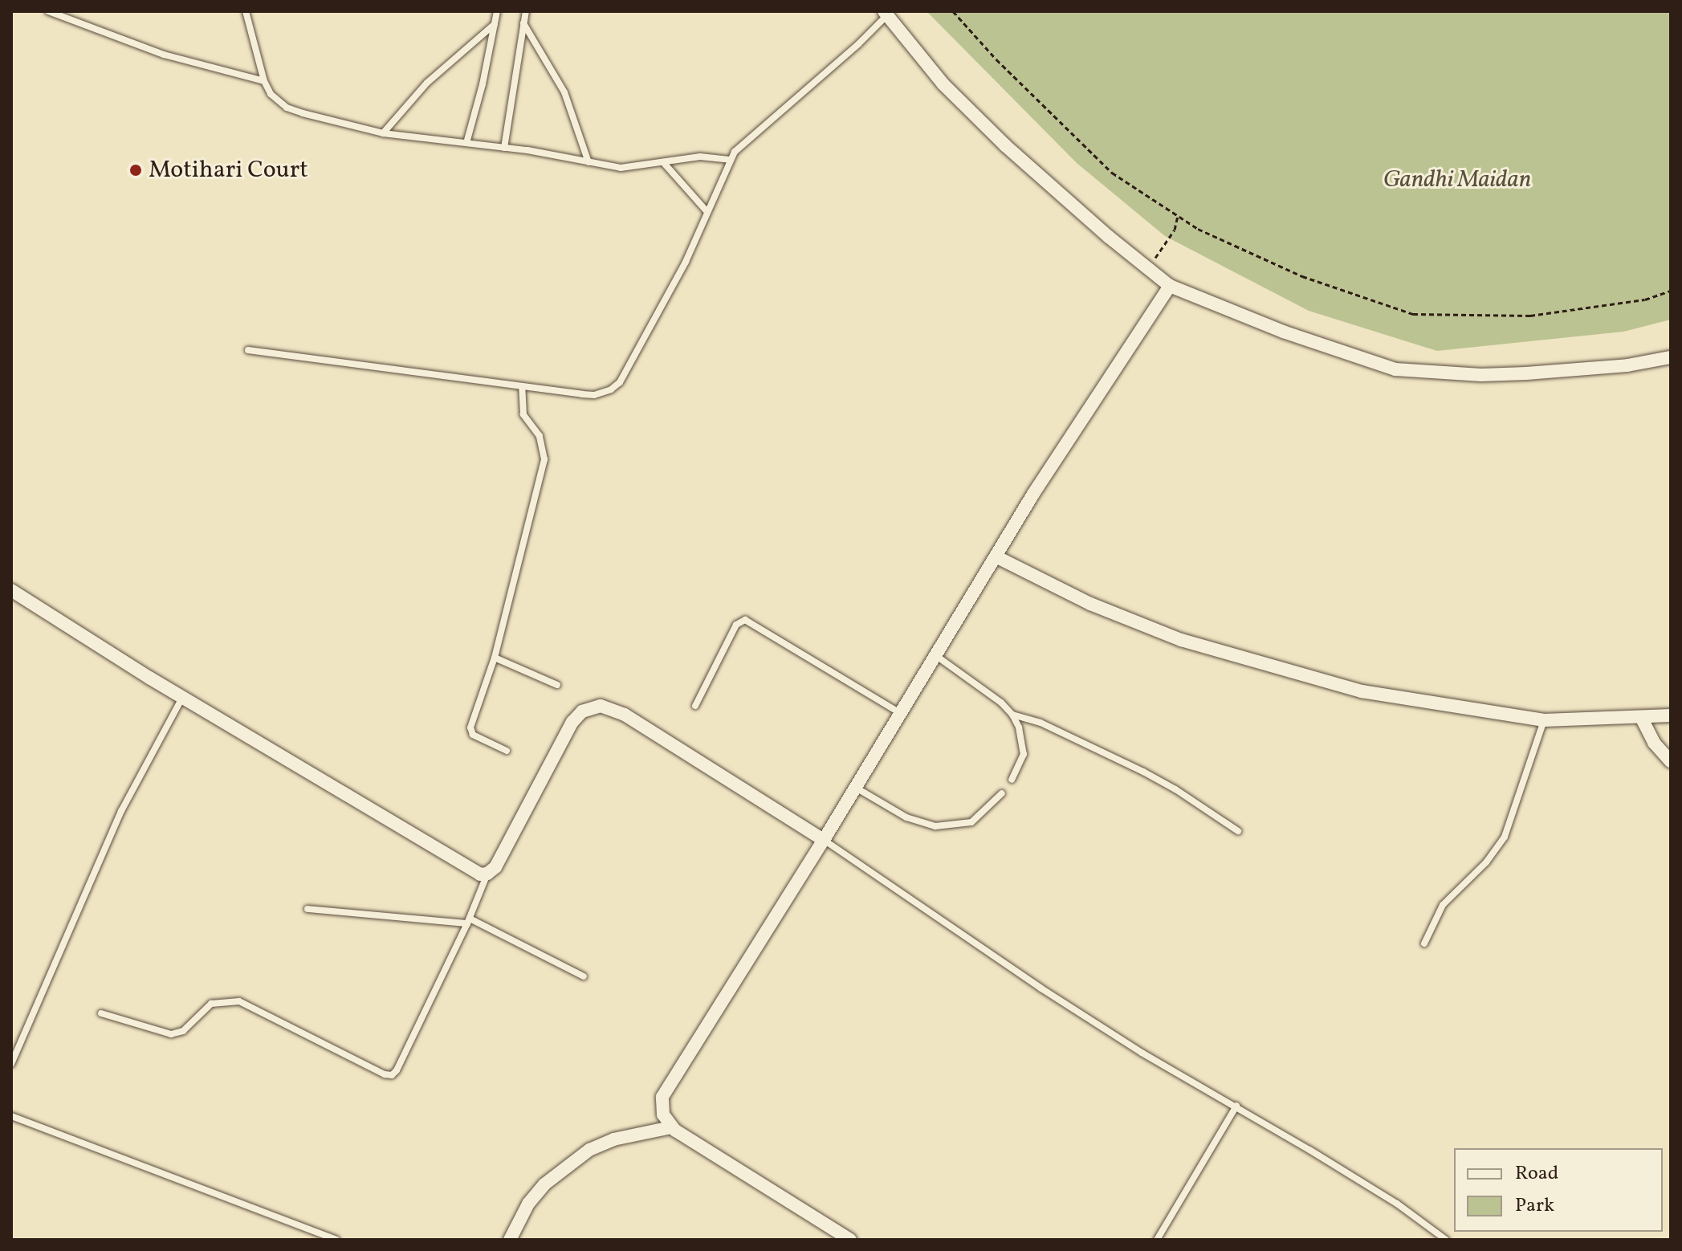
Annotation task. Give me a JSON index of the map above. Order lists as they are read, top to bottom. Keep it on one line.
{"parks":["Gandhi Maidan"],"places":["Motihari Court"],"legend":["Road","Park"]}
